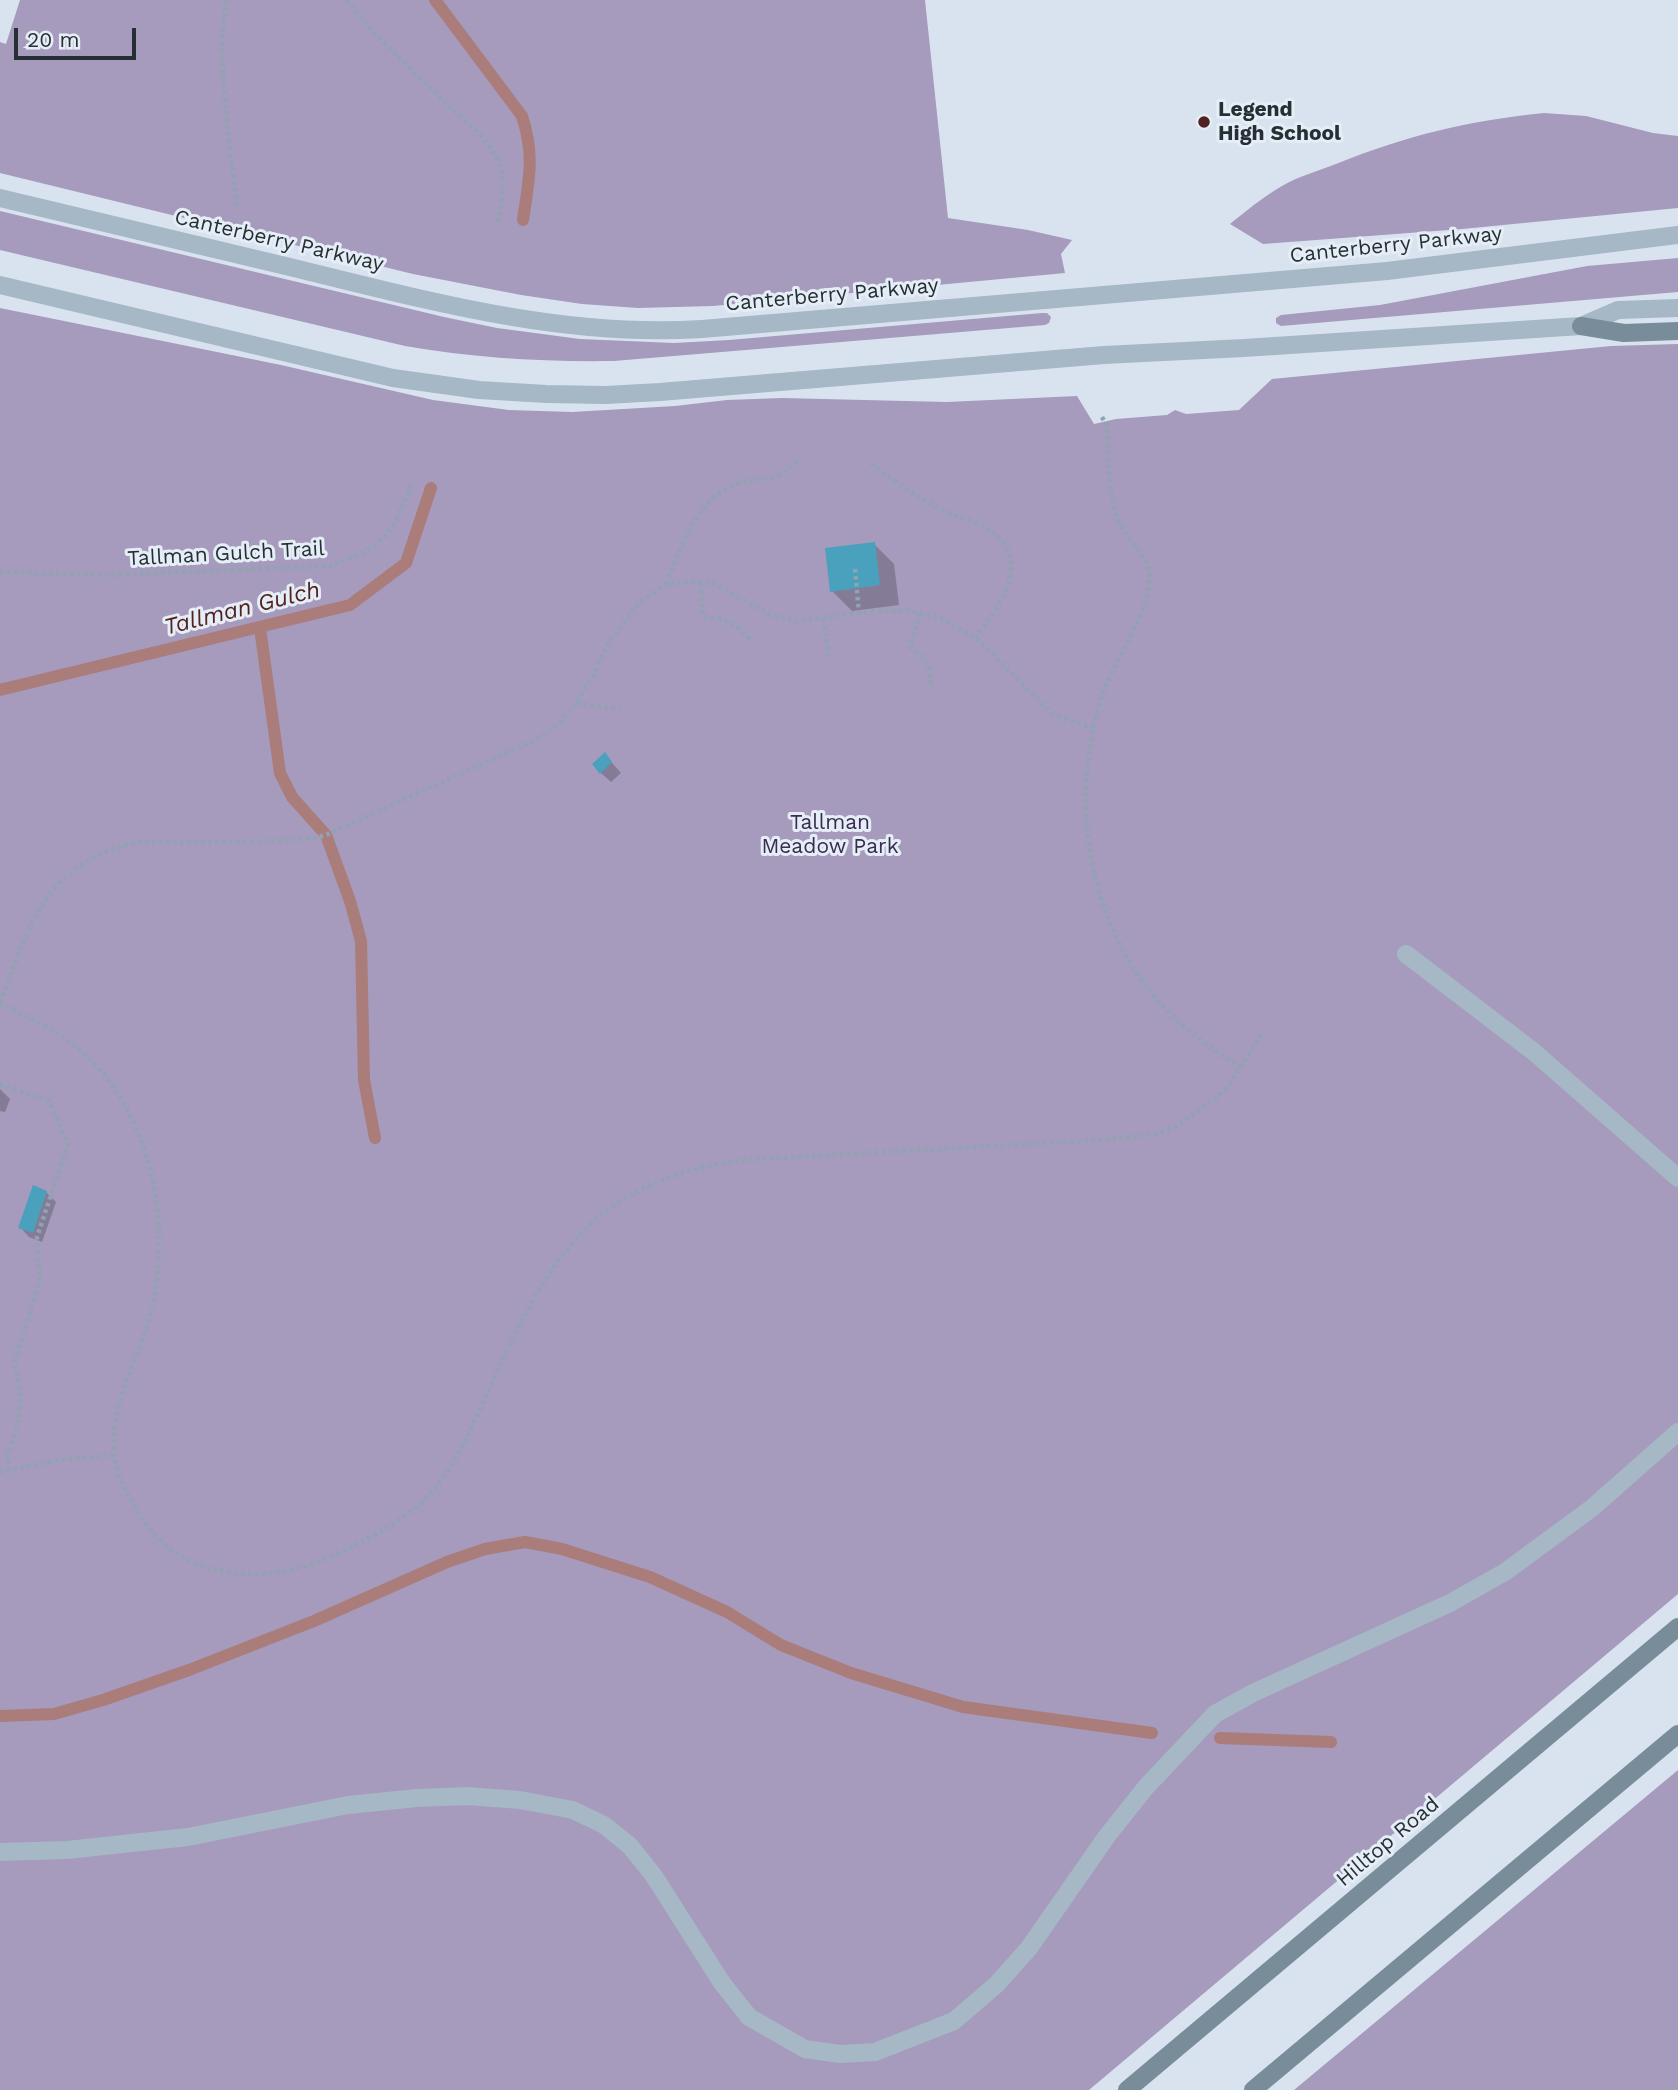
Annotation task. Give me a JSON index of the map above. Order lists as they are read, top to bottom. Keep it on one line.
{"streets":{"main road":["Hilltop Road"],"street":["Canterberry Parkway"],"path":["Tallman Gulch Trail"]},"water":["Tallman Gulch"],"parks":["Tallman Meadow Park"],"places":["Legend High School"],"scale_bar":"20 m"}
